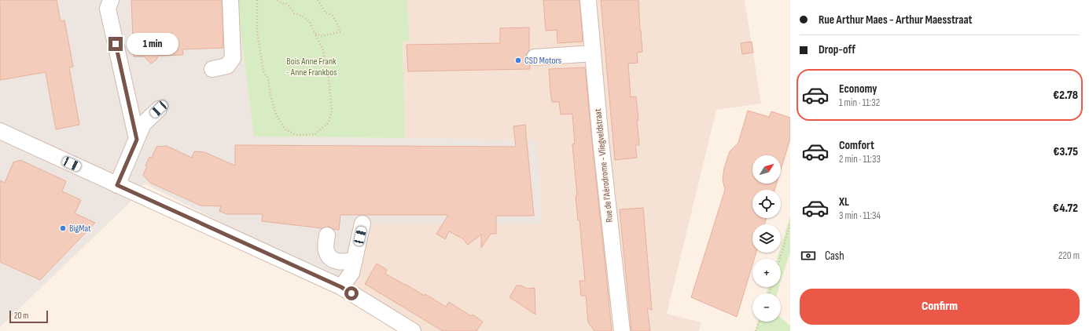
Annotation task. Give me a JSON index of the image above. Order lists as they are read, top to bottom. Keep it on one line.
{"streets":{"street":["Rue de l'Aérodrome - Vliegveldstraat"]},"parks":["Bois Anne Frank - Anne Frankbos"],"places":["CSD Motors","BigMat"],"scale_bar":"20 m","north":"top right","page":{"banner":["Rue Arthur Maes - Arthur Maesstraat","Drop-off"],"bubble":"1 min","list":[{"name":"Economy","note":"1 min · 11:32","value":"€2.78"},{"name":"Comfort","note":"2 min · 11:33","value":"€3.75"},{"name":"XL","note":"3 min · 11:34","value":"€4.72"}],"map_buttons":["+","−"],"pay":["Cash","220 m"],"buttons":"Confirm","scale":"20 m"}}
